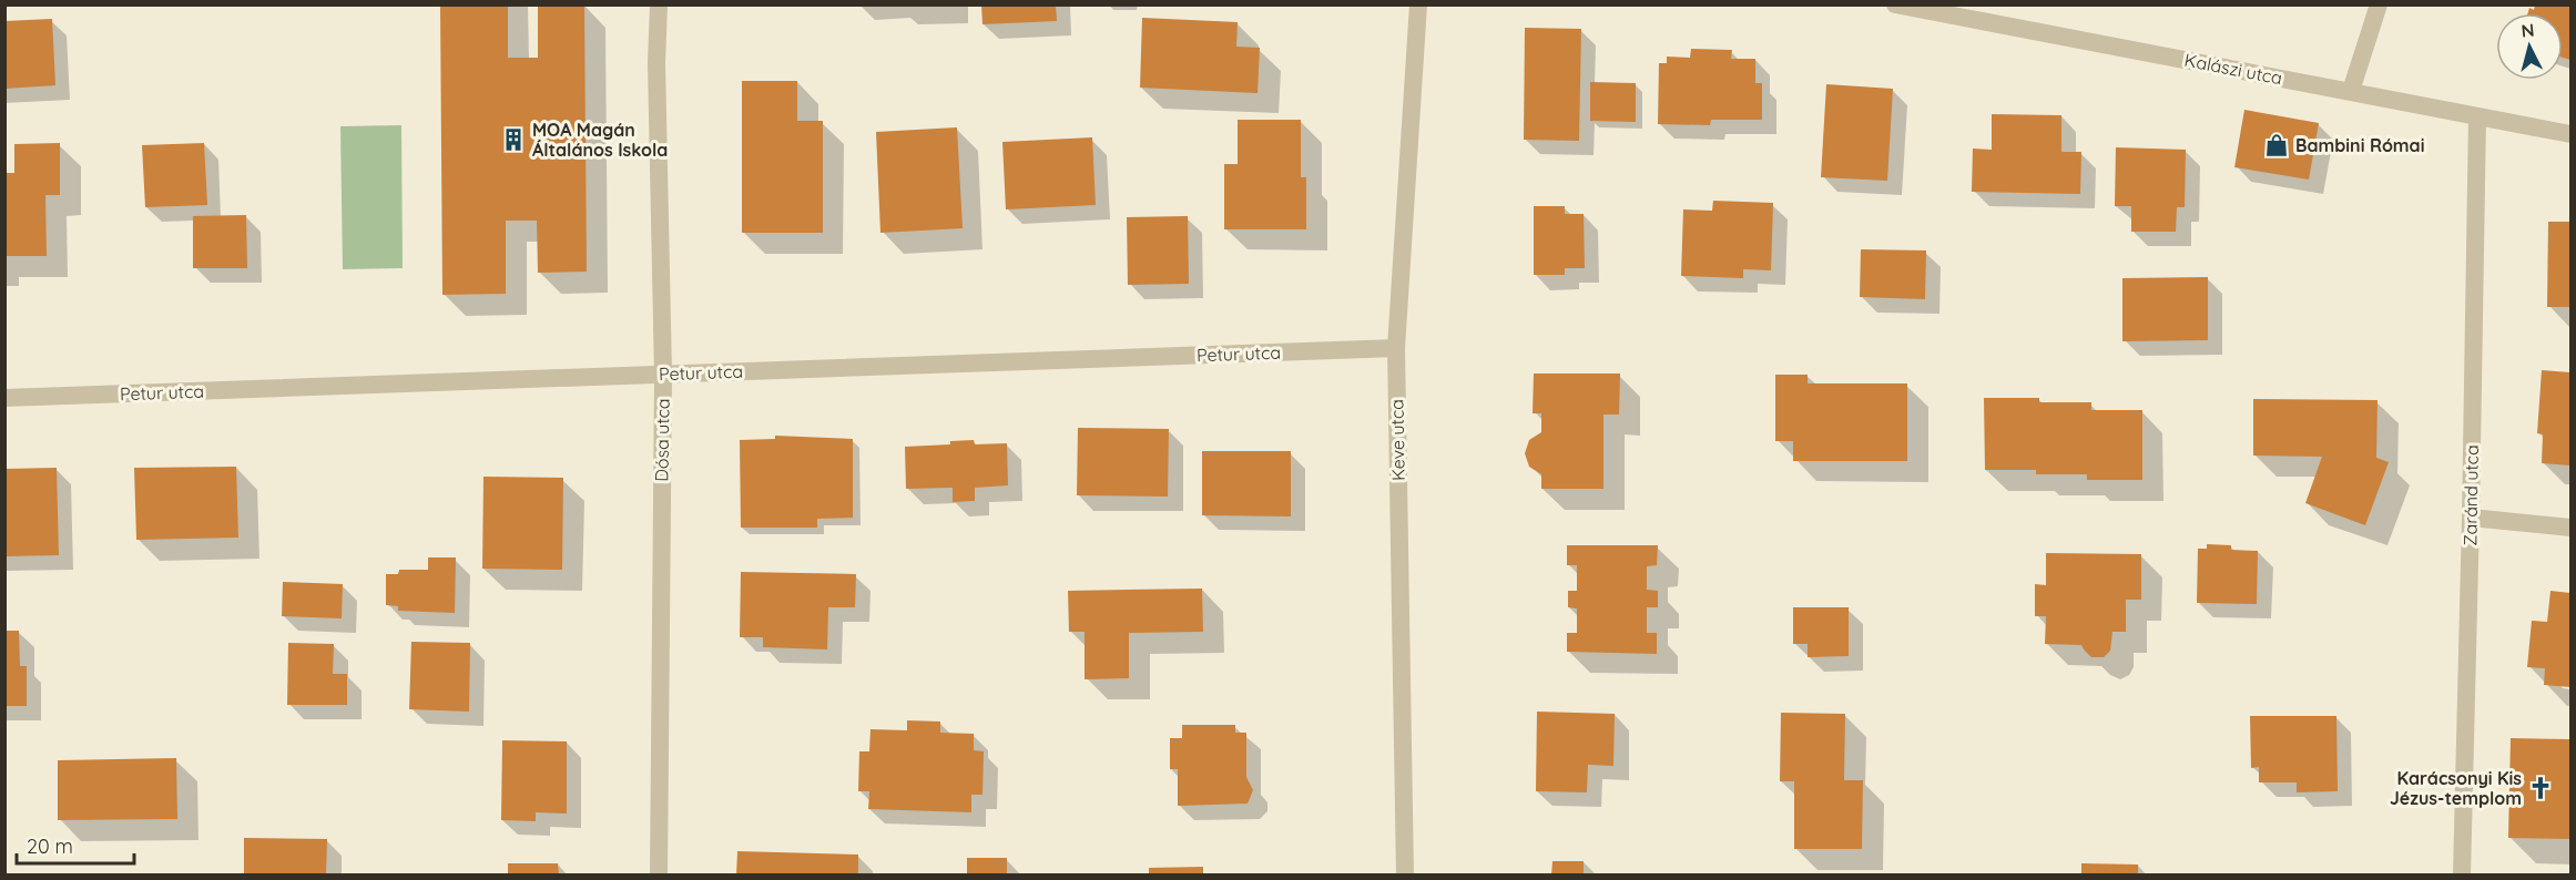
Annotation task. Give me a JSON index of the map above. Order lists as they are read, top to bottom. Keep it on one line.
{"streets":{"street":["Kalászi utca","Petur utca","Dósa utca","Keve utca","Zaránd utca"]},"crossings":[["Kalászi utca","Zaránd utca"],["Petur utca","Dósa utca"],["Petur utca","Keve utca"]],"places":{"building":["MOA Magán Általános Iskola"],"shop":["Bambini Római"],"church":["Karácsonyi Kis Jézus-templom"]},"scale_bar":"20 m","north":"top"}
